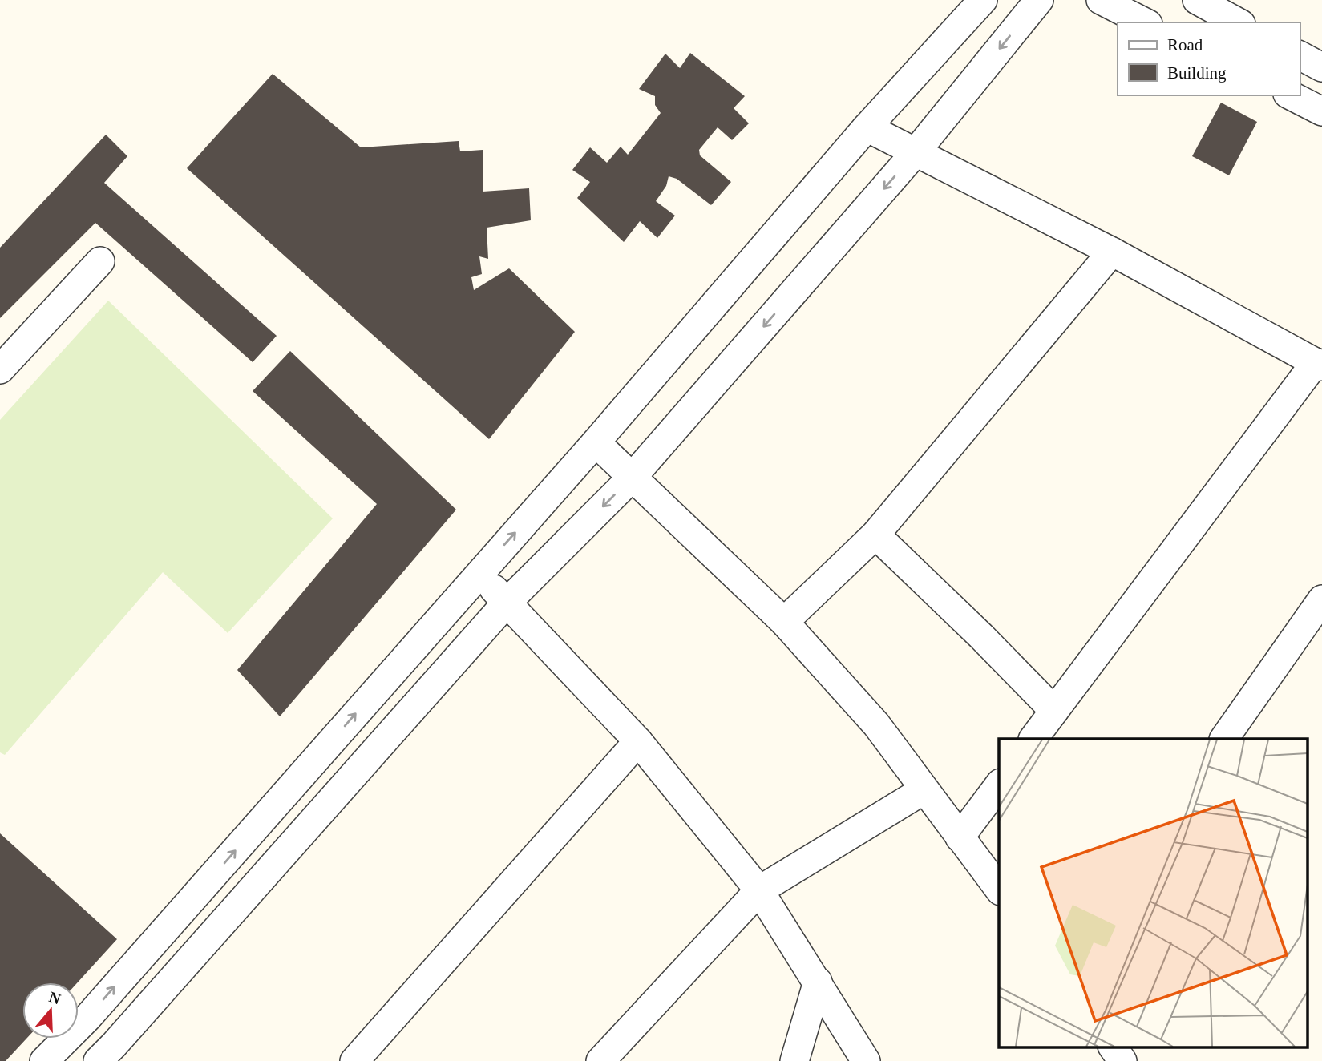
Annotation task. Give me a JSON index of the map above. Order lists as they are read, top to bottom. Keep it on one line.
{"legend":["Road","Building"],"north":"top"}
